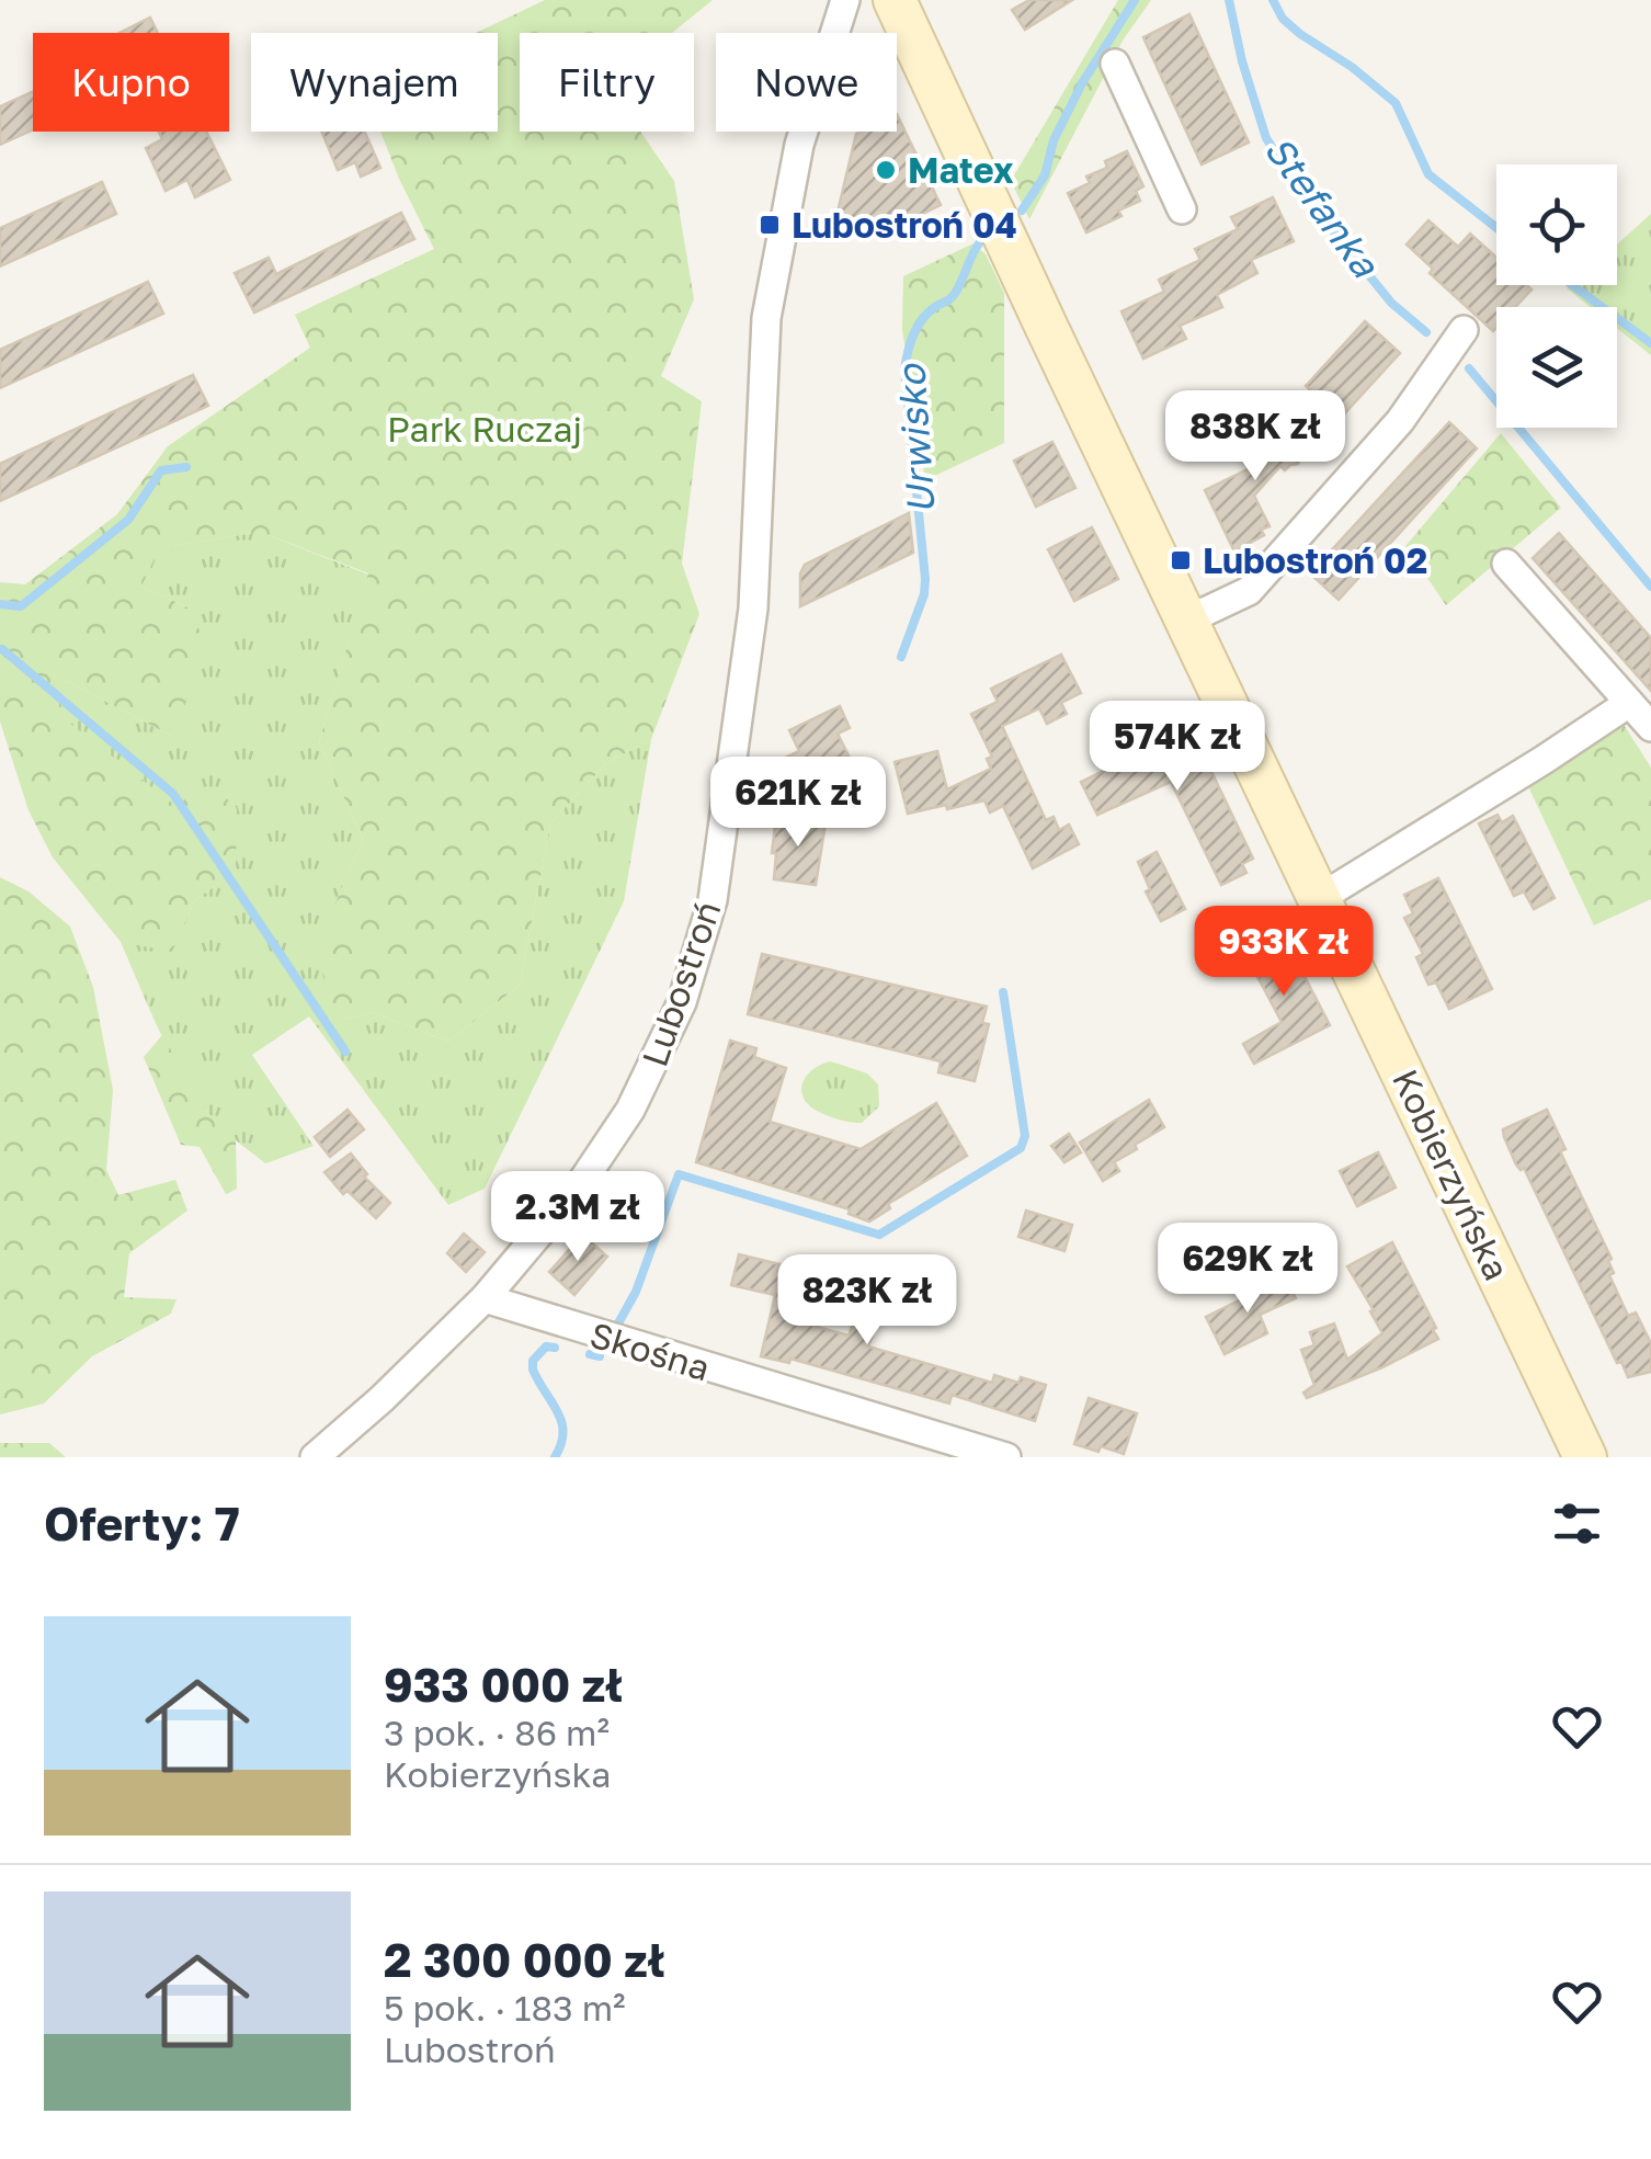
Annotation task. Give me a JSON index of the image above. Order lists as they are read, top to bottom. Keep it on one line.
{"streets":{"street":["Lubostroń","Kobierzyńska","Skośna"]},"crossings":[["Lubostroń","Skośna"]],"water":["Stefanka","Urwisko"],"parks":["Park Ruczaj"],"places":{"other":["Matex"],"transit":["Lubostroń 04","Lubostroń 02"]},"page":{"chip":["Kupno","Wynajem","Filtry","Nowe"],"price":["838K zł","574K zł","621K zł","933K zł","2.3M zł","629K zł","823K zł"],"heading":"Oferty: 7","list":[{"name":"933 000 zł","note":"3 pok. · 86 m² · Kobierzyńska"},{"name":"2 300 000 zł","note":"5 pok. · 183 m² · Lubostroń"}]}}
